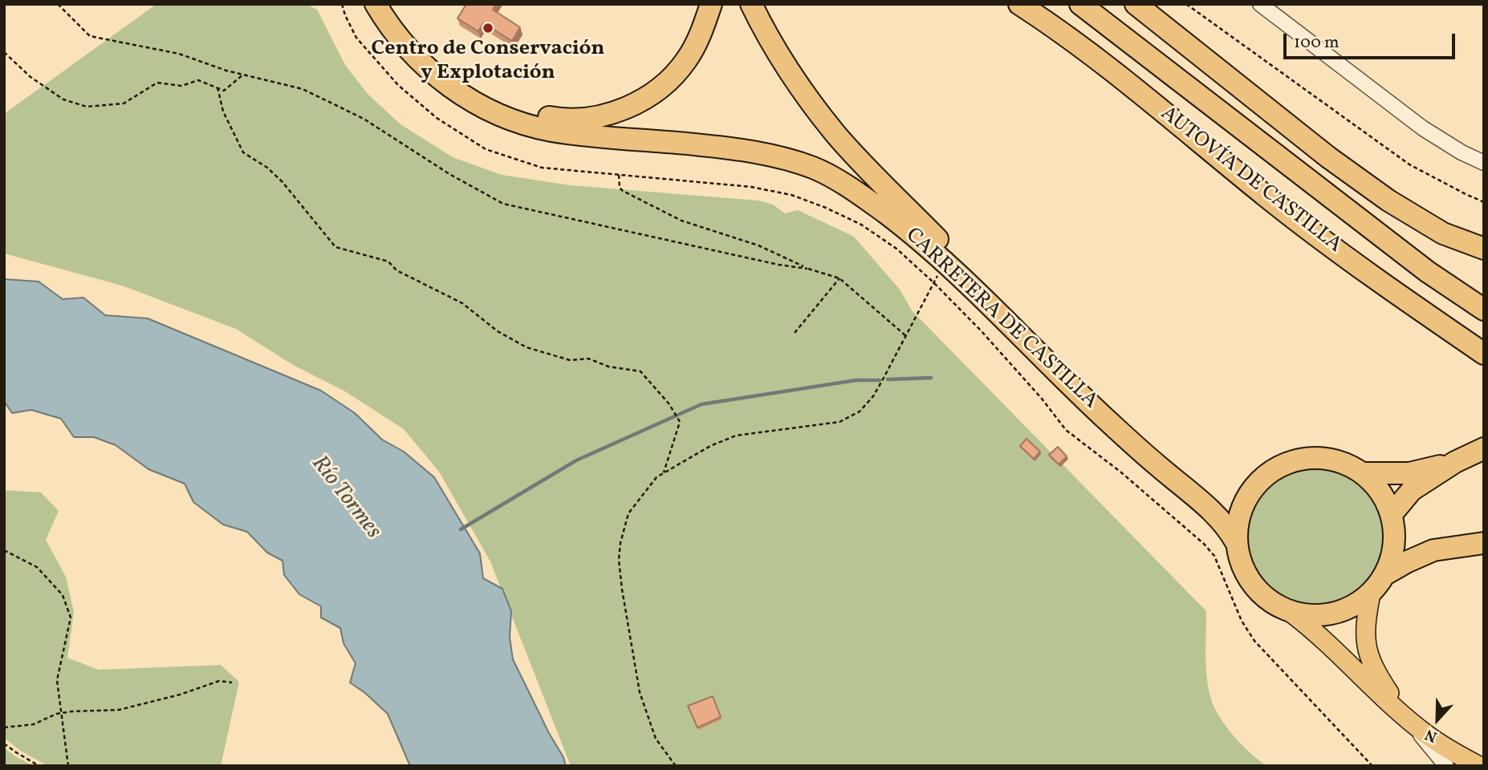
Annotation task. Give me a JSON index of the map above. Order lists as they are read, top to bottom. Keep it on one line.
{"streets":{"highway":["AUTOVÍA DE CASTILLA","CARRETERA DE CASTILLA"]},"water":["Río Tormes"],"places":["Centro de Conservación y Explotación"],"scale_bar":"100 m","north":"bottom"}
